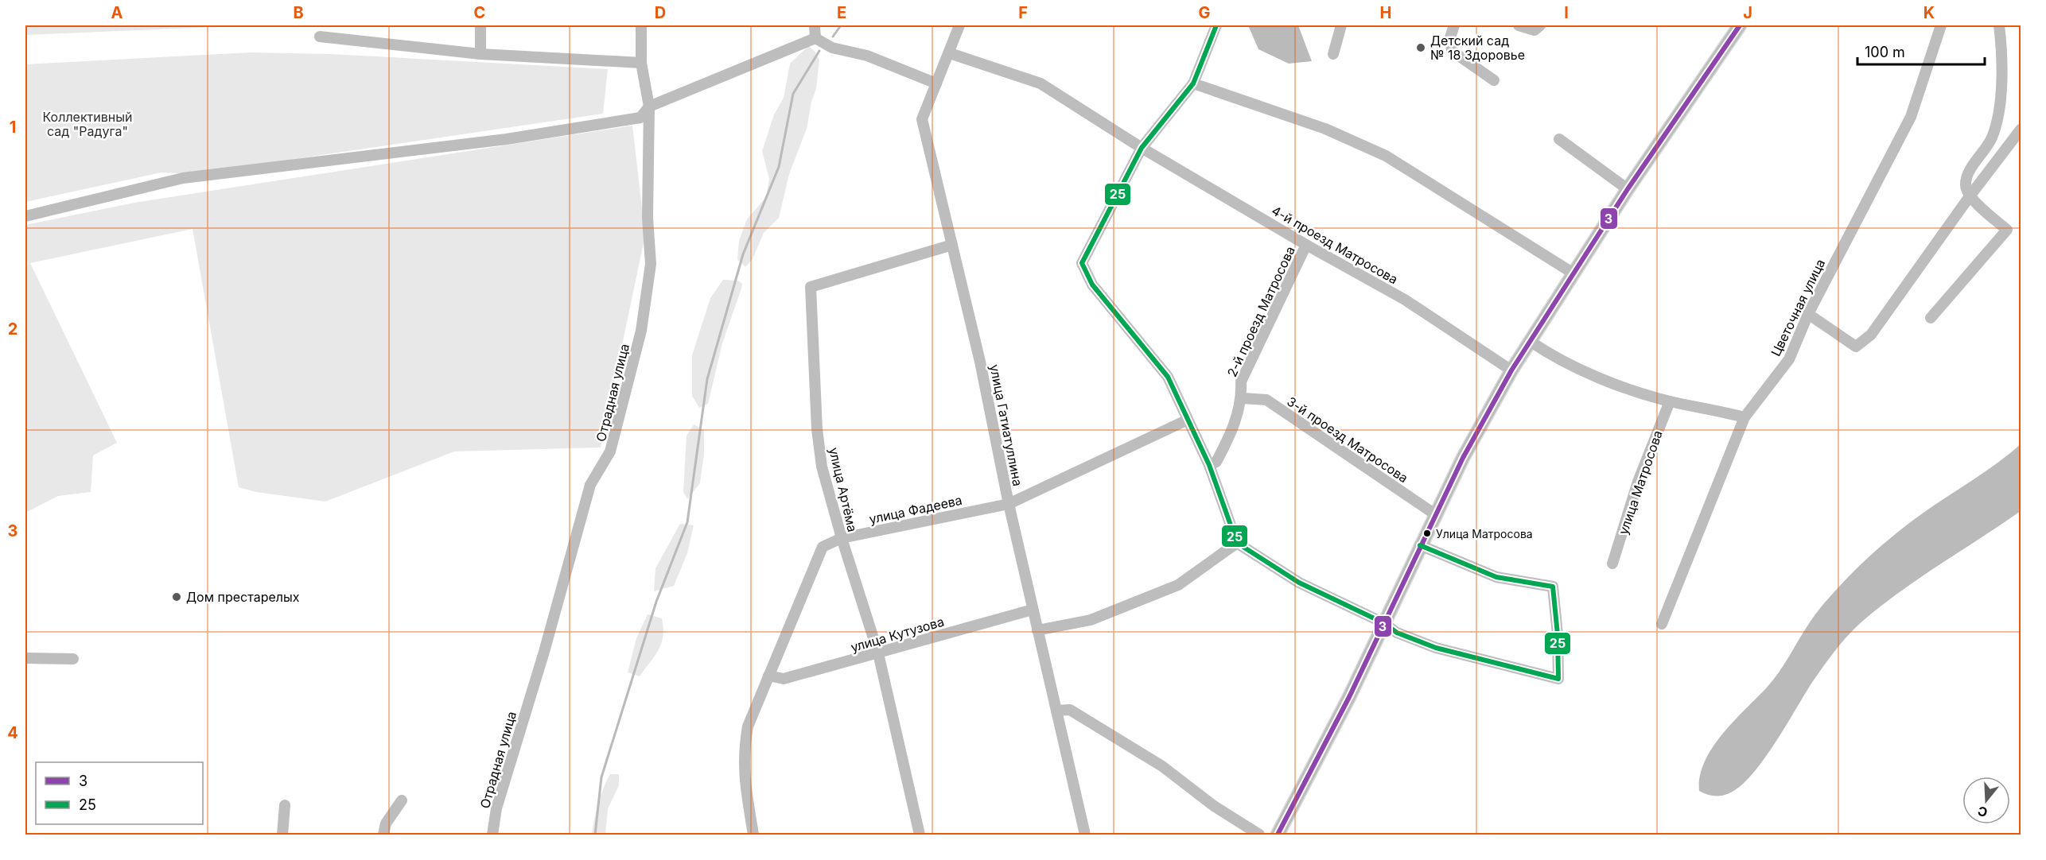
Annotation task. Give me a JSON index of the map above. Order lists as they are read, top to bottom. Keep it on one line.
{"streets":{"street":["4-й проезд Матросова","Цветочная улица","2-й проезд Матросова","Отрадная улица","улица Гатиатуллина","3-й проезд Матросова","улица Матросова","улица Артёма","улица Фадеева","улица Кутузова"]},"crossings":[["4-й проезд Матросова","2-й проезд Матросова"],["4-й проезд Матросова","улица Гатиатуллина"],["2-й проезд Матросова","3-й проезд Матросова"],["улица Гатиатуллина","улица Артёма"],["улица Гатиатуллина","улица Фадеева"],["улица Гатиатуллина","улица Кутузова"],["улица Артёма","улица Фадеева"],["улица Артёма","улица Кутузова"],["улица Фадеева","улица Кутузова"]],"parks":["Коллективный сад \"Радуга\""],"places":["Детский сад № 18 Здоровье","Улица Матросова","Дом престарелых"],"lines":["transit line 3","transit line 25"],"legend":["3","25"],"scale_bar":"100 m","north":"bottom","grid":{"columns":["A","B","C","D","E","F","G","H","I","J","K"],"rows":["1","2","3","4"]}}
